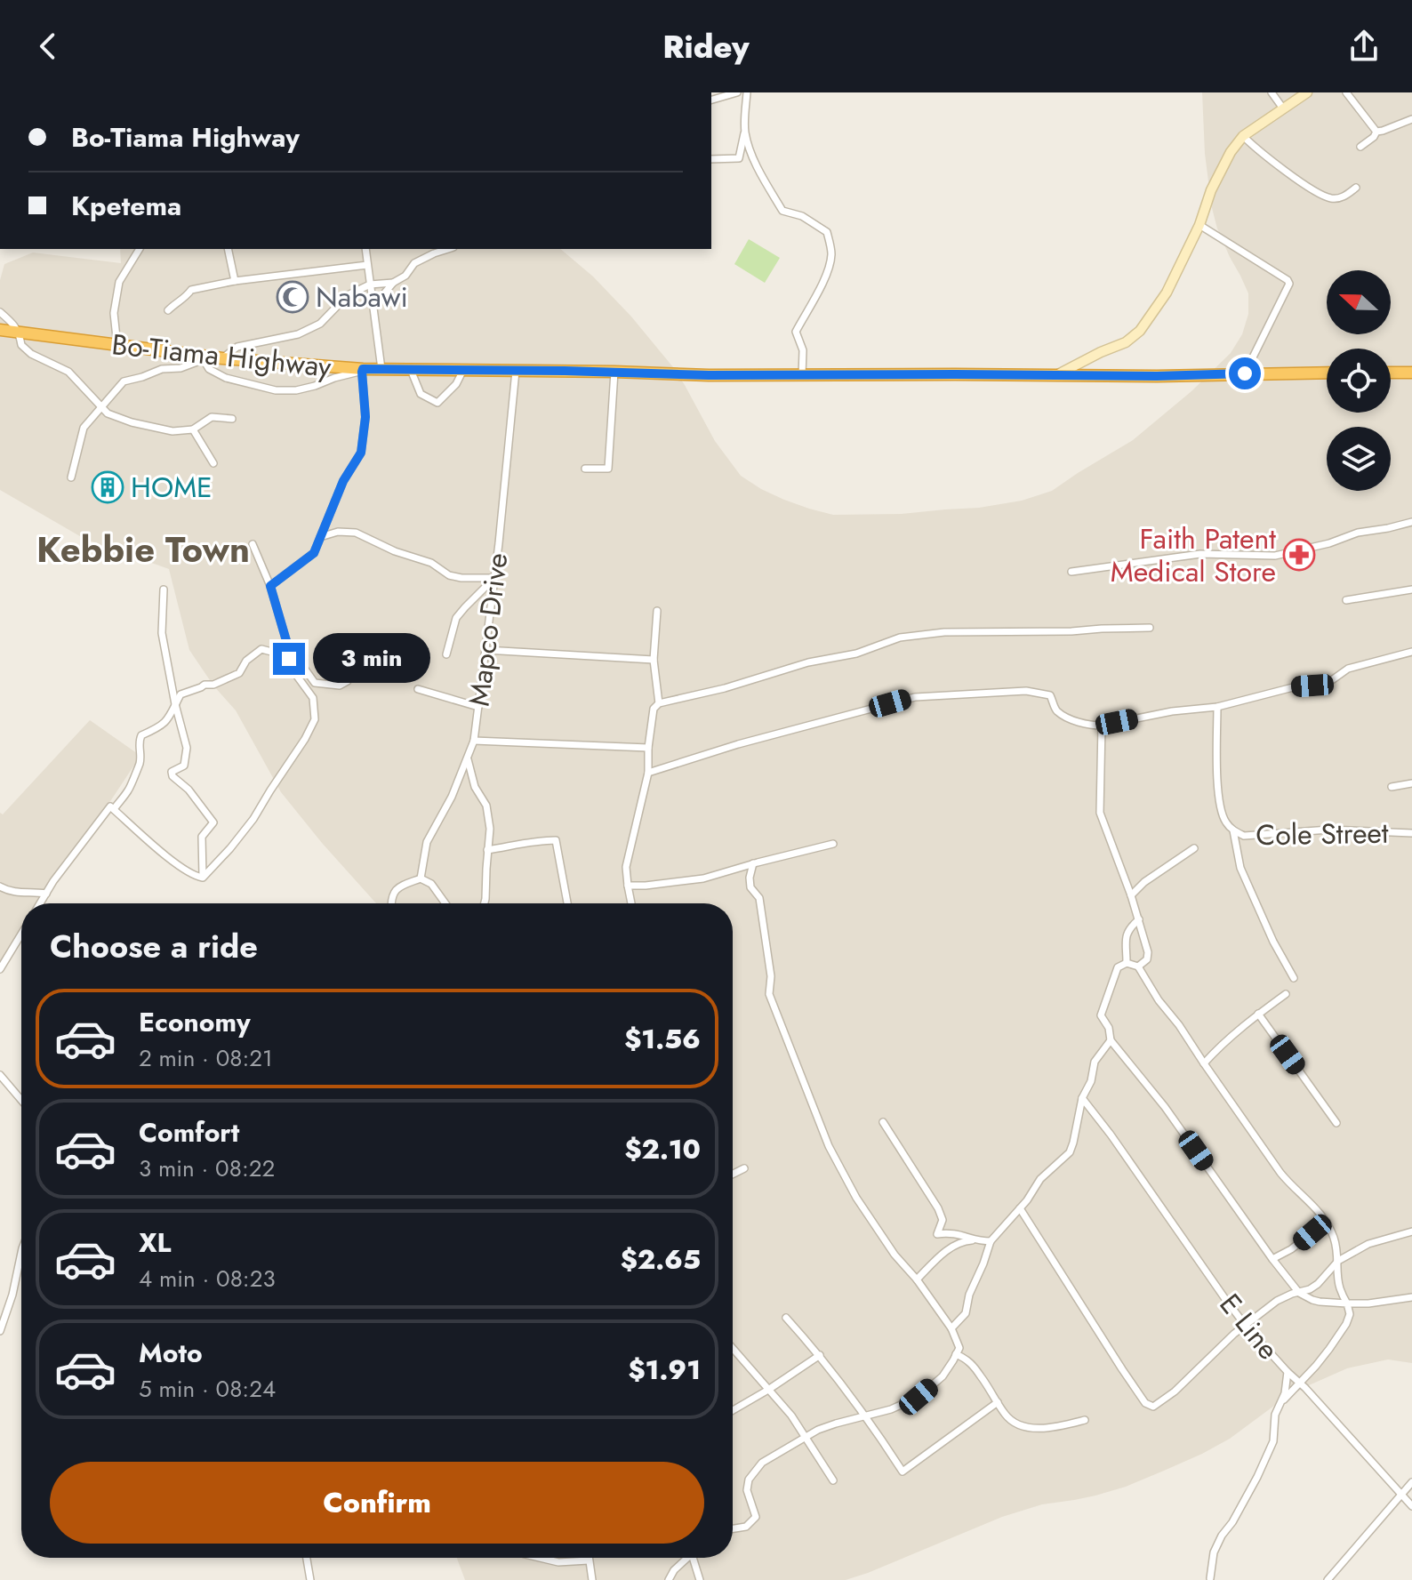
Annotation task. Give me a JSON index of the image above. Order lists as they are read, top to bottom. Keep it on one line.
{"streets":{"highway":["Bo-Tiama Highway"],"street":["Mapco Drive","Cole Street","E Line"]},"crossings":[["Bo-Tiama Highway","Mapco Drive"]],"districts":["Kebbie Town"],"places":{"mosque":["Nabawi"],"building":["HOME"],"pharmacy":["Faith Patent Medical Store"]},"north":"left","page":{"header":"Ridey","banner":["Bo-Tiama Highway","Kpetema"],"bubble":"3 min","heading":"Choose a ride","list":[{"name":"Economy","note":"2 min · 08:21","value":"$1.56"},{"name":"Comfort","note":"3 min · 08:22","value":"$2.10"},{"name":"XL","note":"4 min · 08:23","value":"$2.65"},{"name":"Moto","note":"5 min · 08:24","value":"$1.91"}],"buttons":"Confirm"}}
